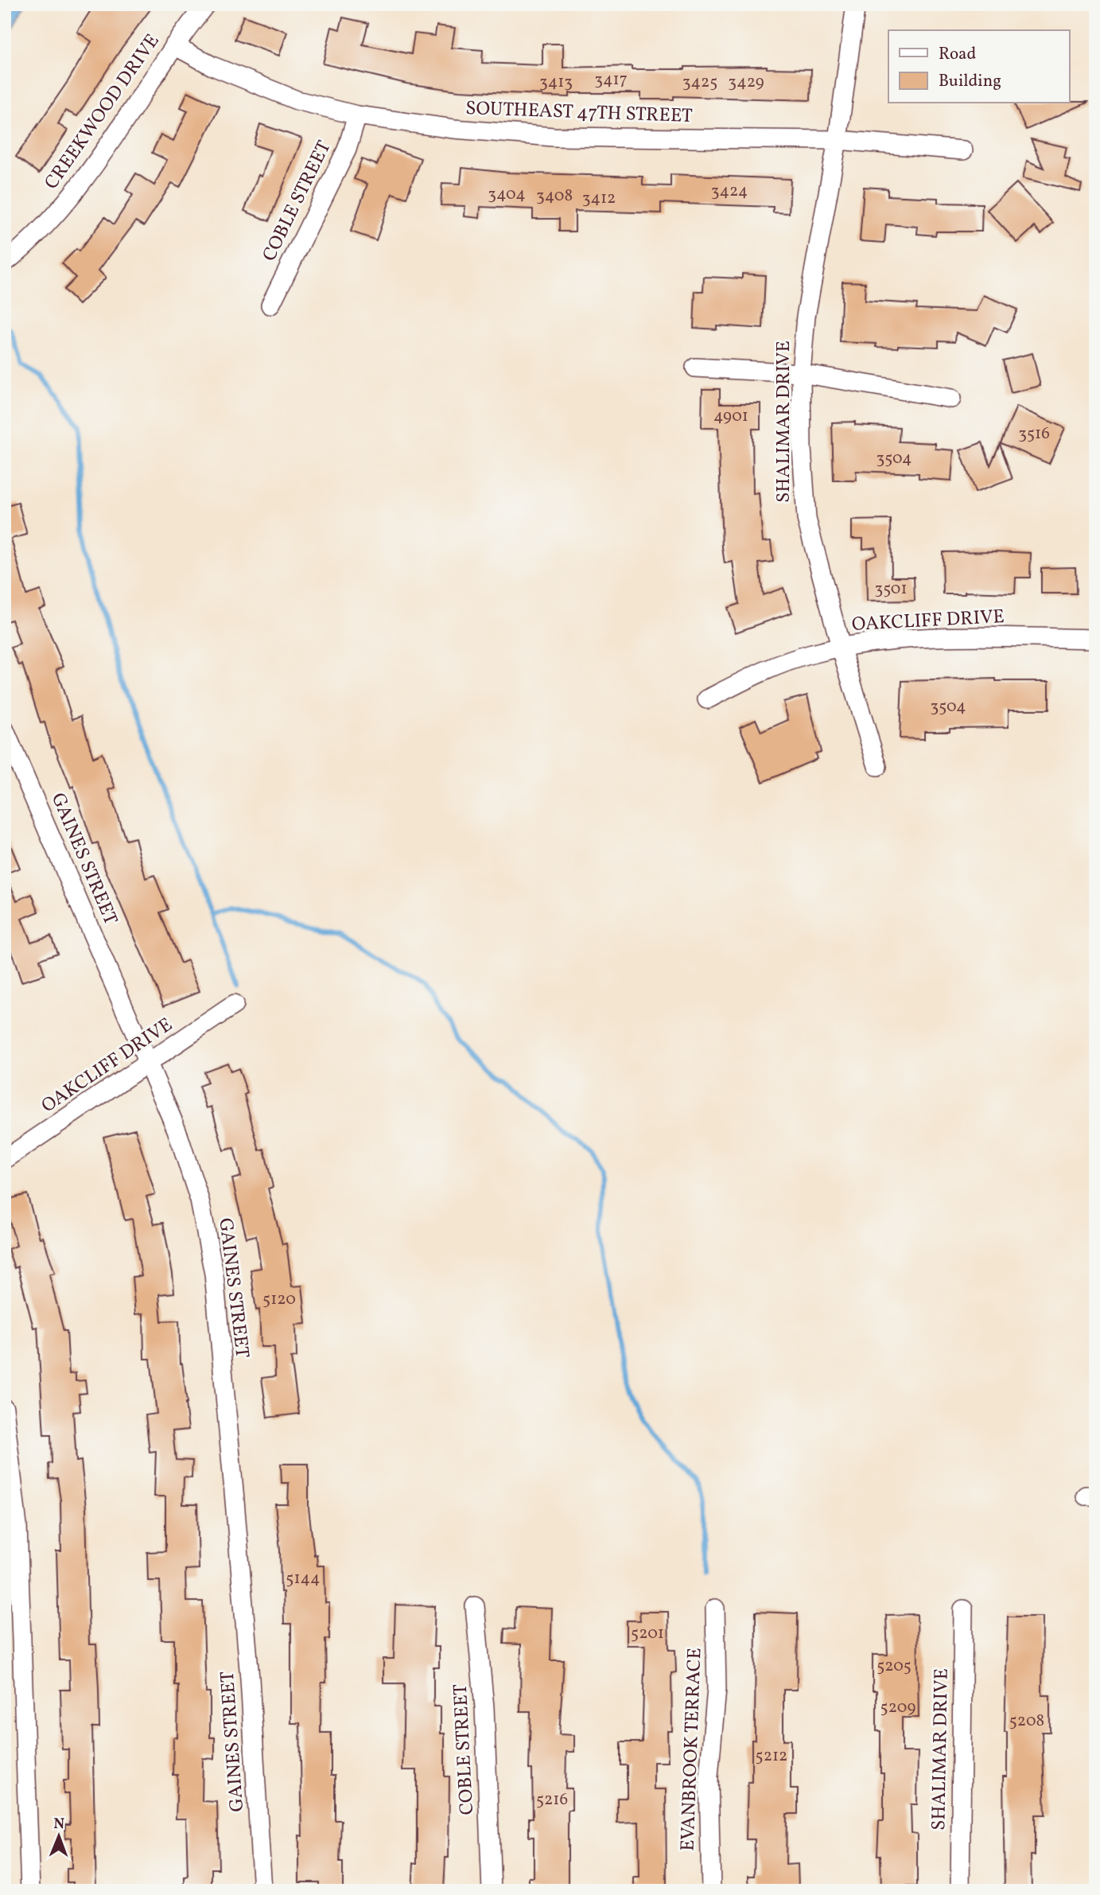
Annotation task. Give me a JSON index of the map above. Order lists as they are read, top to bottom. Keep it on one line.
{"streets":{"street":["CREEKWOOD DRIVE","SOUTHEAST 47TH STREET","COBLE STREET","SHALIMAR DRIVE","OAKCLIFF DRIVE","GAINES STREET","EVANBROOK TERRACE"]},"crossings":[["CREEKWOOD DRIVE","SOUTHEAST 47TH STREET"],["SOUTHEAST 47TH STREET","COBLE STREET"],["SOUTHEAST 47TH STREET","SHALIMAR DRIVE"],["SHALIMAR DRIVE","OAKCLIFF DRIVE"],["OAKCLIFF DRIVE","GAINES STREET"]],"house_numbers":["3417","3413","3425","3429","3424","3404","3408","3412","4901","3516","3504","3501","3504","5120","5144","5201","5205","5209","5208","5212","5216"],"legend":["Road","Building"],"north":"top"}
